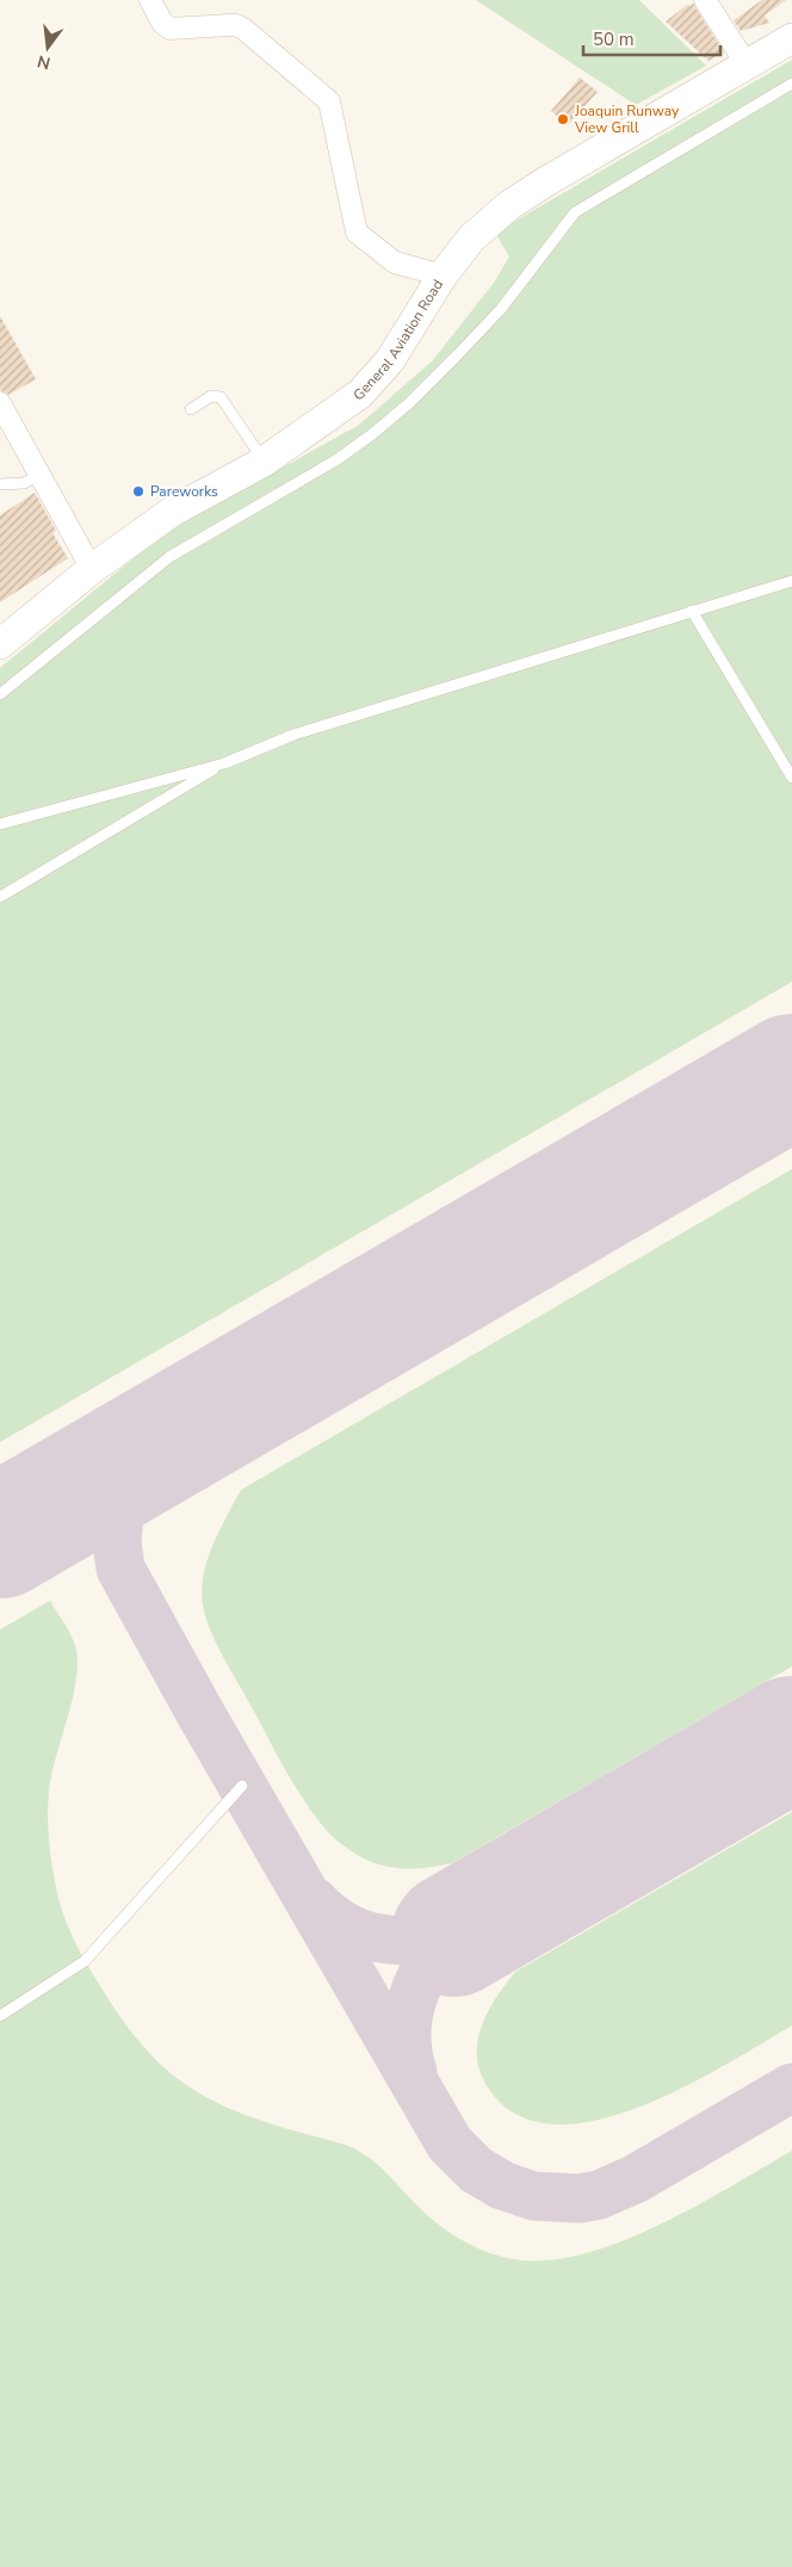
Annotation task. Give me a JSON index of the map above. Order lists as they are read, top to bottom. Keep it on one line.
{"streets":{"main road":["General Aviation Road"]},"places":["Joaquin Runway View Grill","Pareworks"],"scale_bar":"50 m","north":"bottom"}
